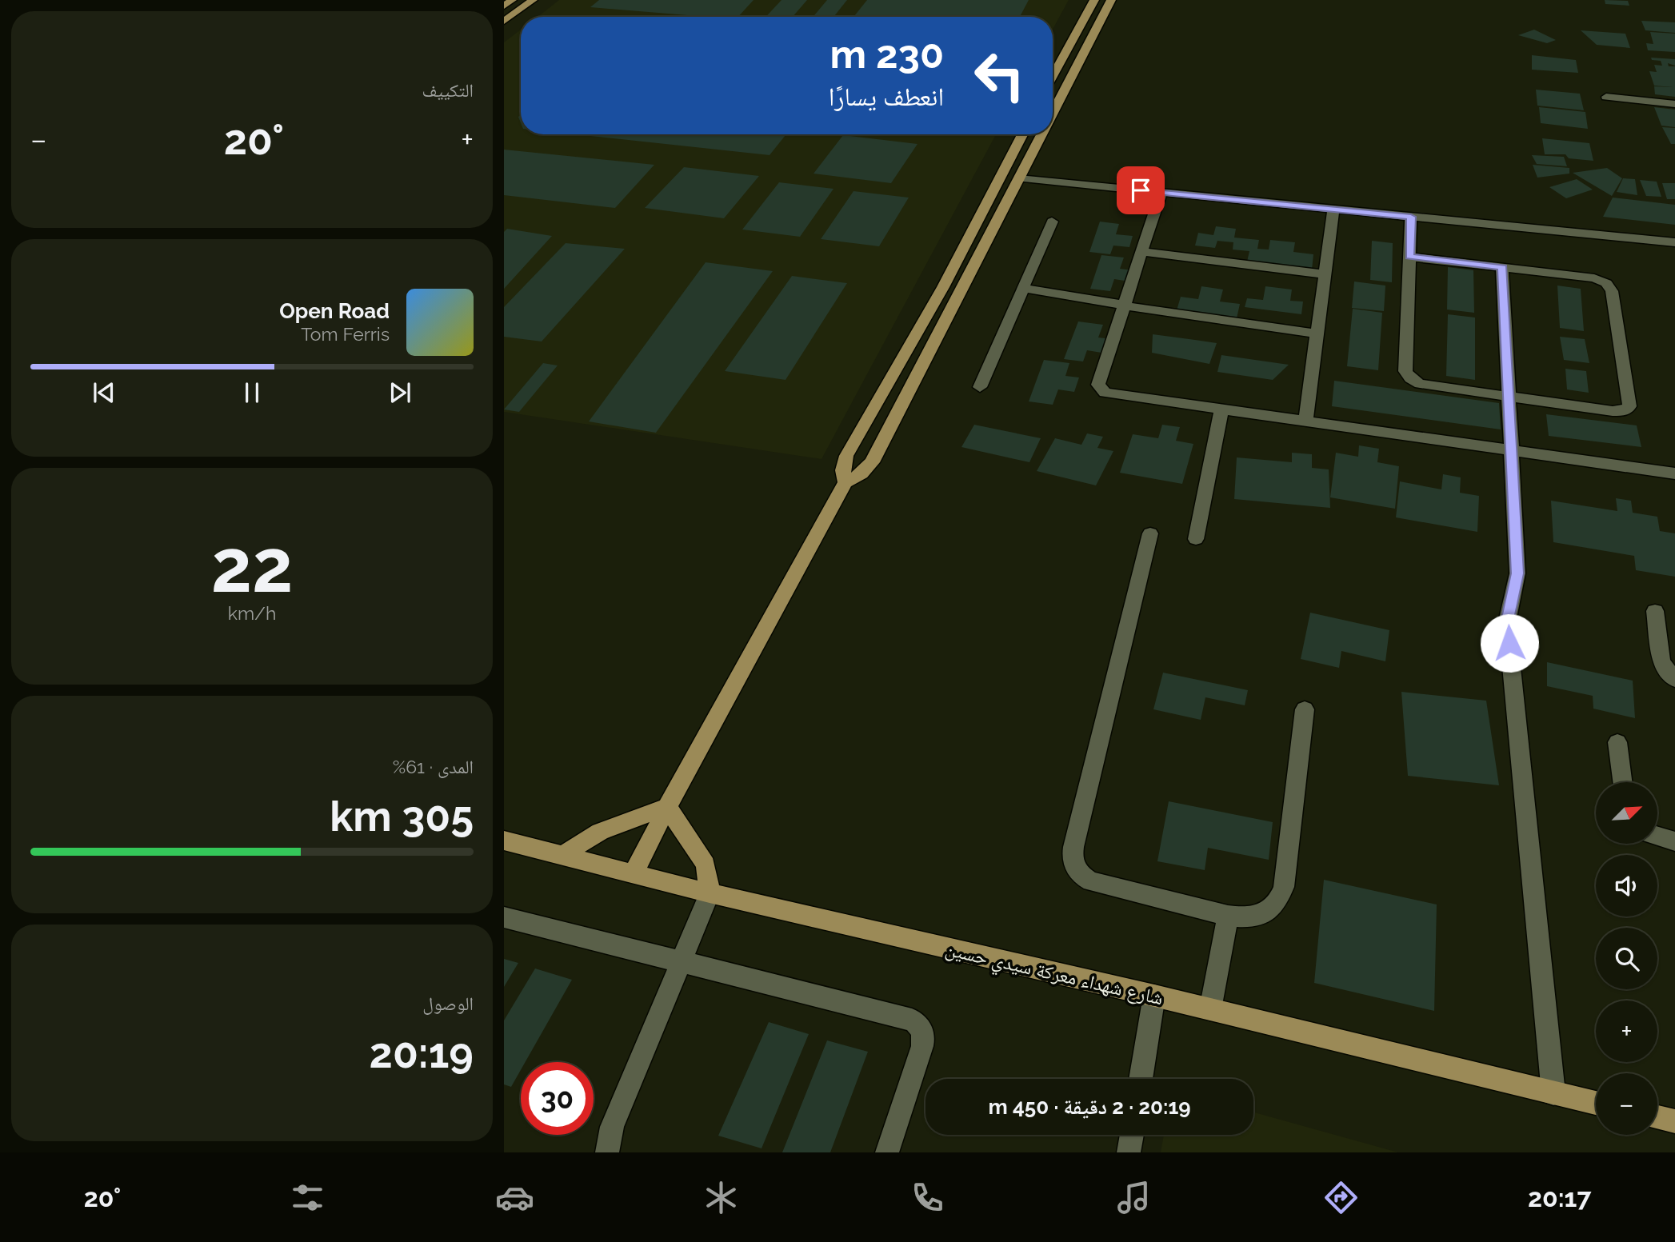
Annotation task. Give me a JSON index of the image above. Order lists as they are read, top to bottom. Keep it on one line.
{"streets":{"main road":["شارع شهداء معركة سيدي حسين"]},"north":"top right","page":{"tile":["التكييف",["22","km/h"],["المدى · 61%","305 km"],["الوصول","20:19"]],"turn":["230 m","انعطف يسارًا"],"heat":["−","20°","+"],"song":["Open Road","Tom Ferris"],"map_buttons":["+","−"],"limit":"30","trip":"20:19 · 2 دقيقة · 450 m","tabs":["20:17","20°"]}}
